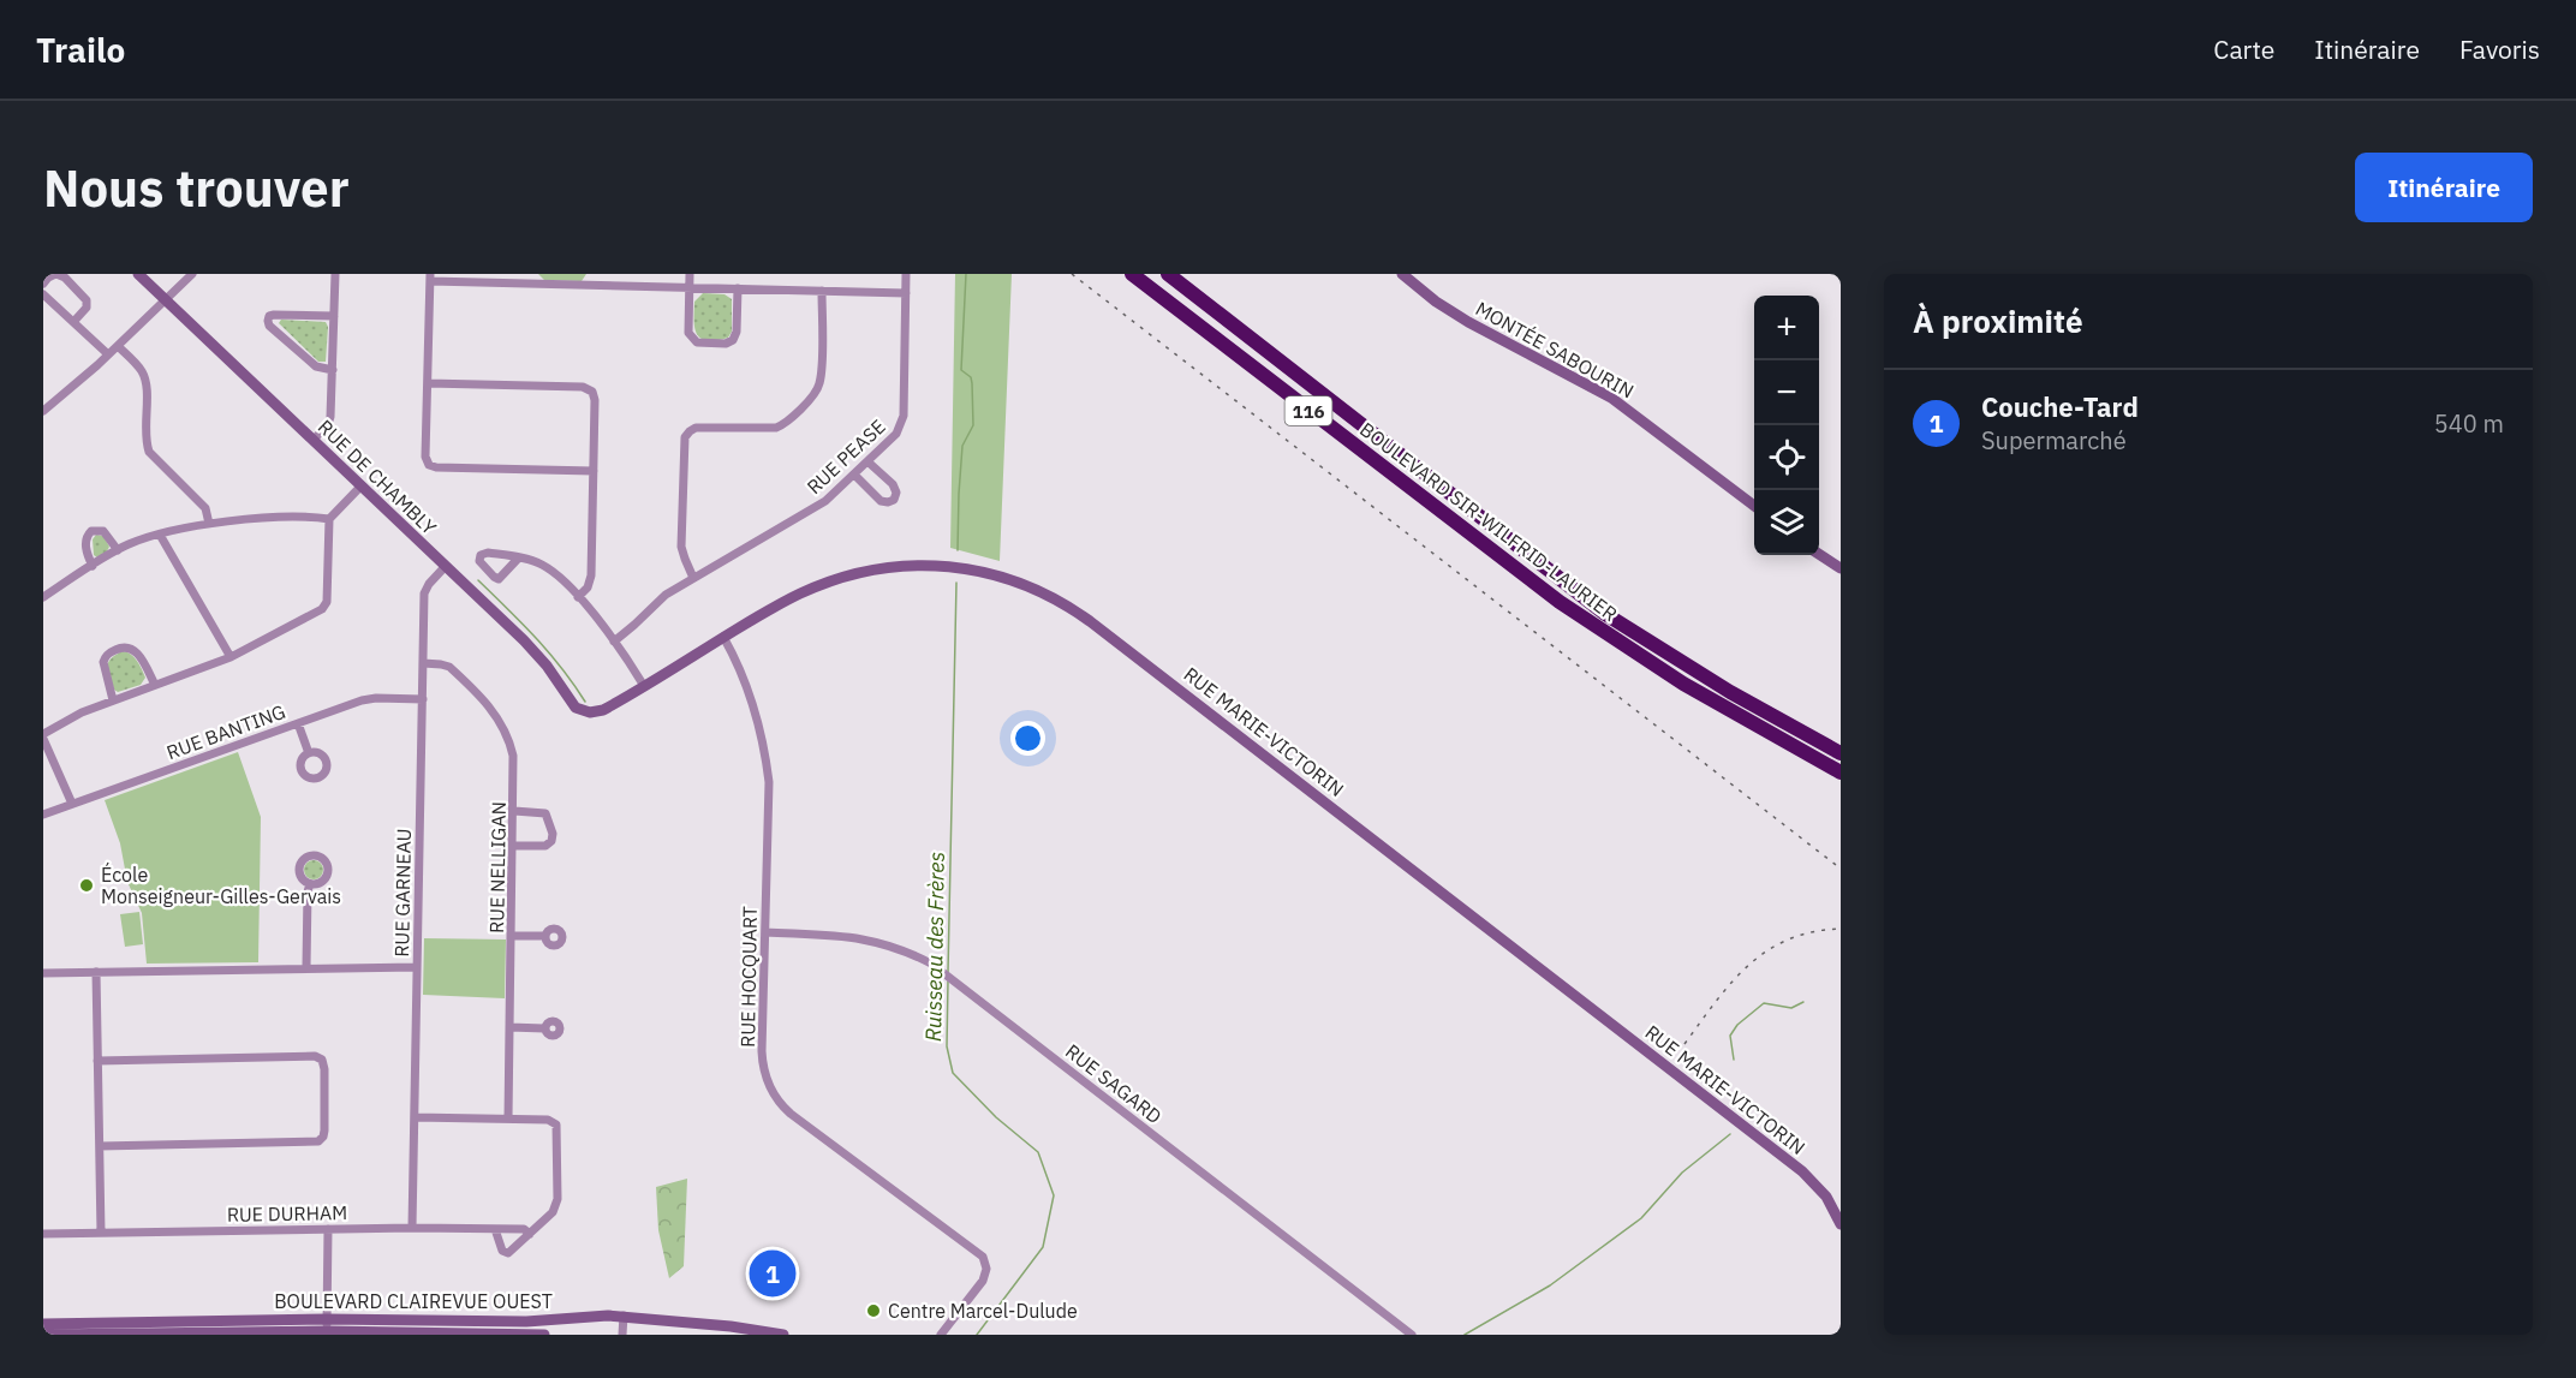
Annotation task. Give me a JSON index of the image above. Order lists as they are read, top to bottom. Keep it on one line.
{"streets":{"highway":["116","BOULEVARD SIR-WILFRID-LAURIER"],"street":["MONTÉE SABOURIN","RUE PEASE","RUE DE CHAMBLY","RUE BANTING","RUE MARIE-VICTORIN","RUE NELLIGAN","RUE GARNEAU","RUE HOCQUART","RUE SAGARD","RUE DURHAM","BOULEVARD CLAIREVUE OUEST"]},"crossings":[["RUE DE CHAMBLY","RUE MARIE-VICTORIN"],["RUE DE CHAMBLY","RUE GARNEAU"],["RUE BANTING","RUE GARNEAU"],["RUE MARIE-VICTORIN","RUE HOCQUART"],["RUE NELLIGAN","RUE GARNEAU"],["RUE GARNEAU","RUE DURHAM"],["RUE HOCQUART","RUE SAGARD"]],"water":["Ruisseau des Frères"],"places":["École Monseigneur-Gilles-Gervais","Centre Marcel-Dulude"],"page":{"header":"Trailo","nav":["Carte","Itinéraire","Favoris"],"buttons":"Itinéraire","title":"Nous trouver","heading":"À proximité","map_buttons":["+","−"],"list":[{"mark":"1","name":"Couche-Tard","note":"Supermarché","value":"540 m"}],"pins":"1"}}
